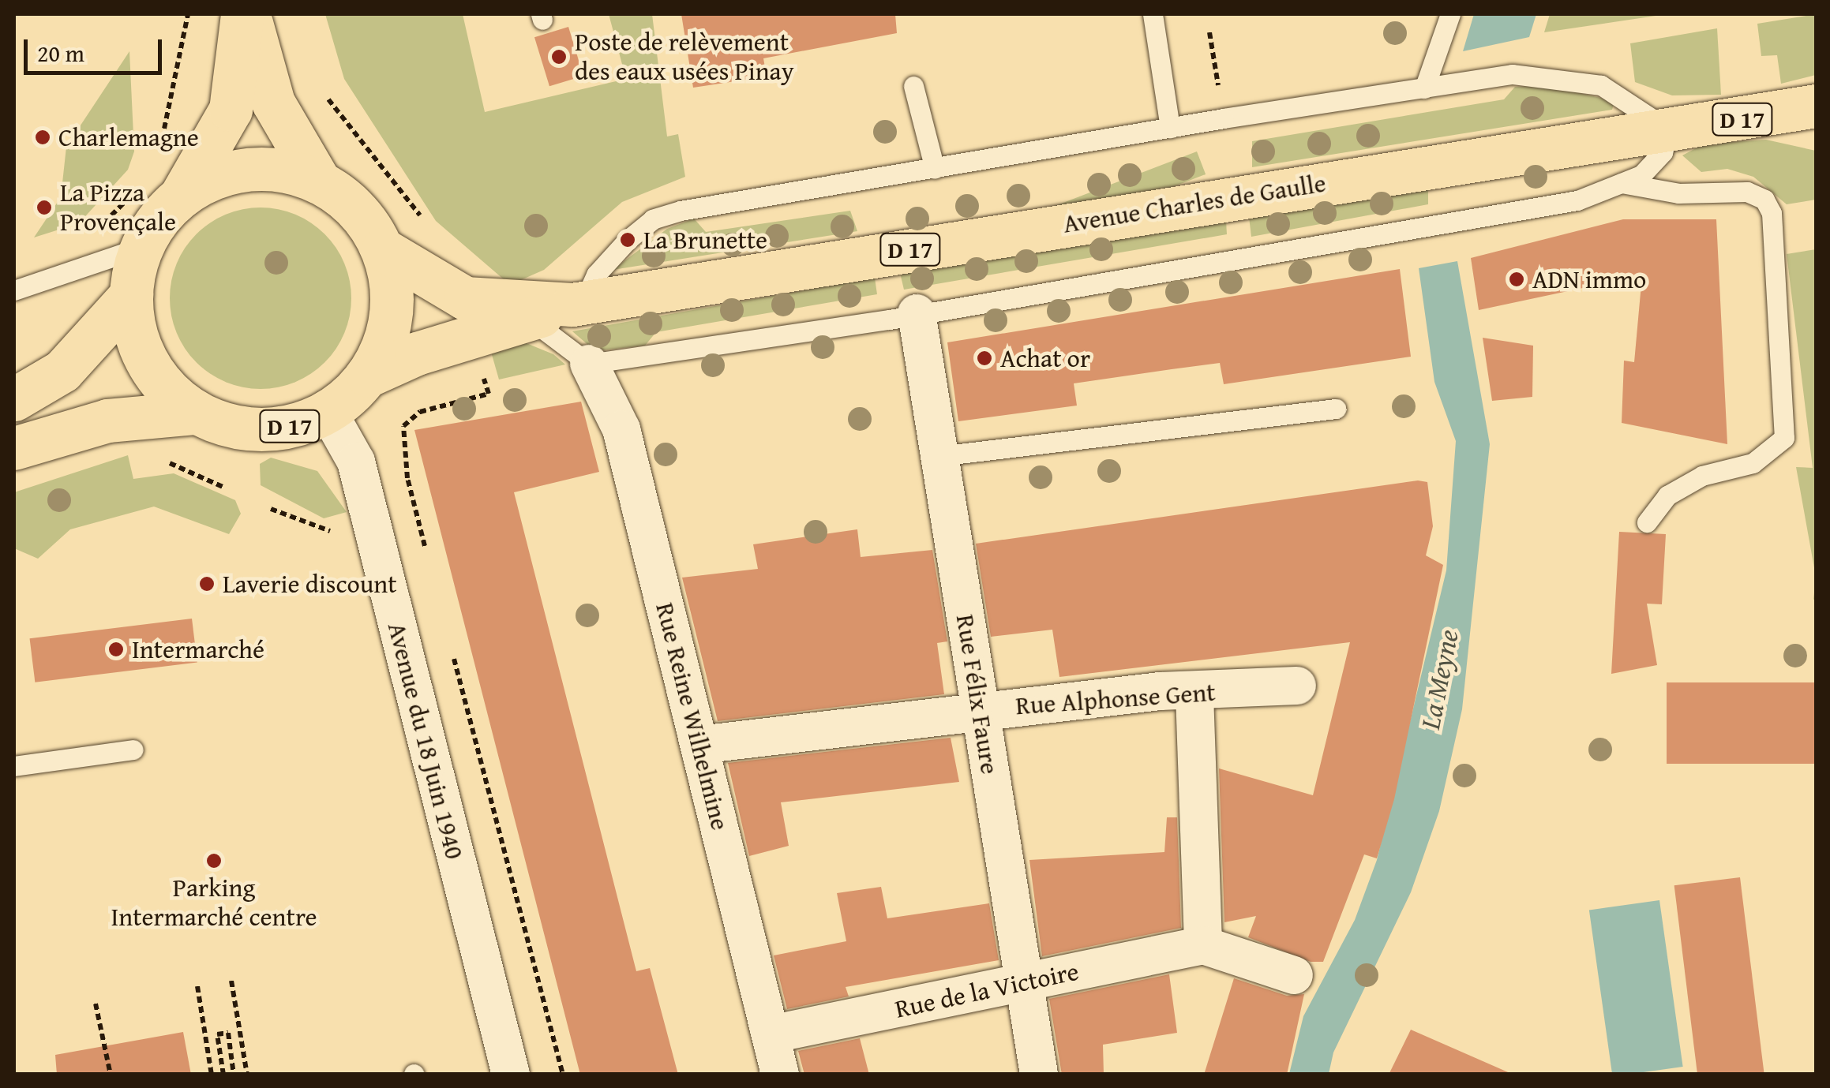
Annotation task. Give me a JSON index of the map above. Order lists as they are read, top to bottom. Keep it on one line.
{"streets":{"main road":["D 17","Avenue Charles de Gaulle"],"street":["Rue Félix Faure","Rue Alphonse Gent","Rue Reine Wilhelmine","Avenue du 18 Juin 1940","Rue de la Victoire"]},"crossings":[["D 17","Avenue Charles de Gaulle"],["D 17","Avenue du 18 Juin 1940"],["Avenue Charles de Gaulle","Avenue du 18 Juin 1940"],["Rue Félix Faure","Rue Alphonse Gent"],["Rue Félix Faure","Rue de la Victoire"],["Rue Alphonse Gent","Rue Reine Wilhelmine"],["Rue Reine Wilhelmine","Rue de la Victoire"]],"water":["La Meyne"],"places":["Poste de relèvement des eaux usées Pinay","Charlemagne","La Pizza Provençale","La Brunette","ADN immo","Achat or","Laverie discount","Intermarché","Parking Intermarché centre"],"scale_bar":"20 m"}
